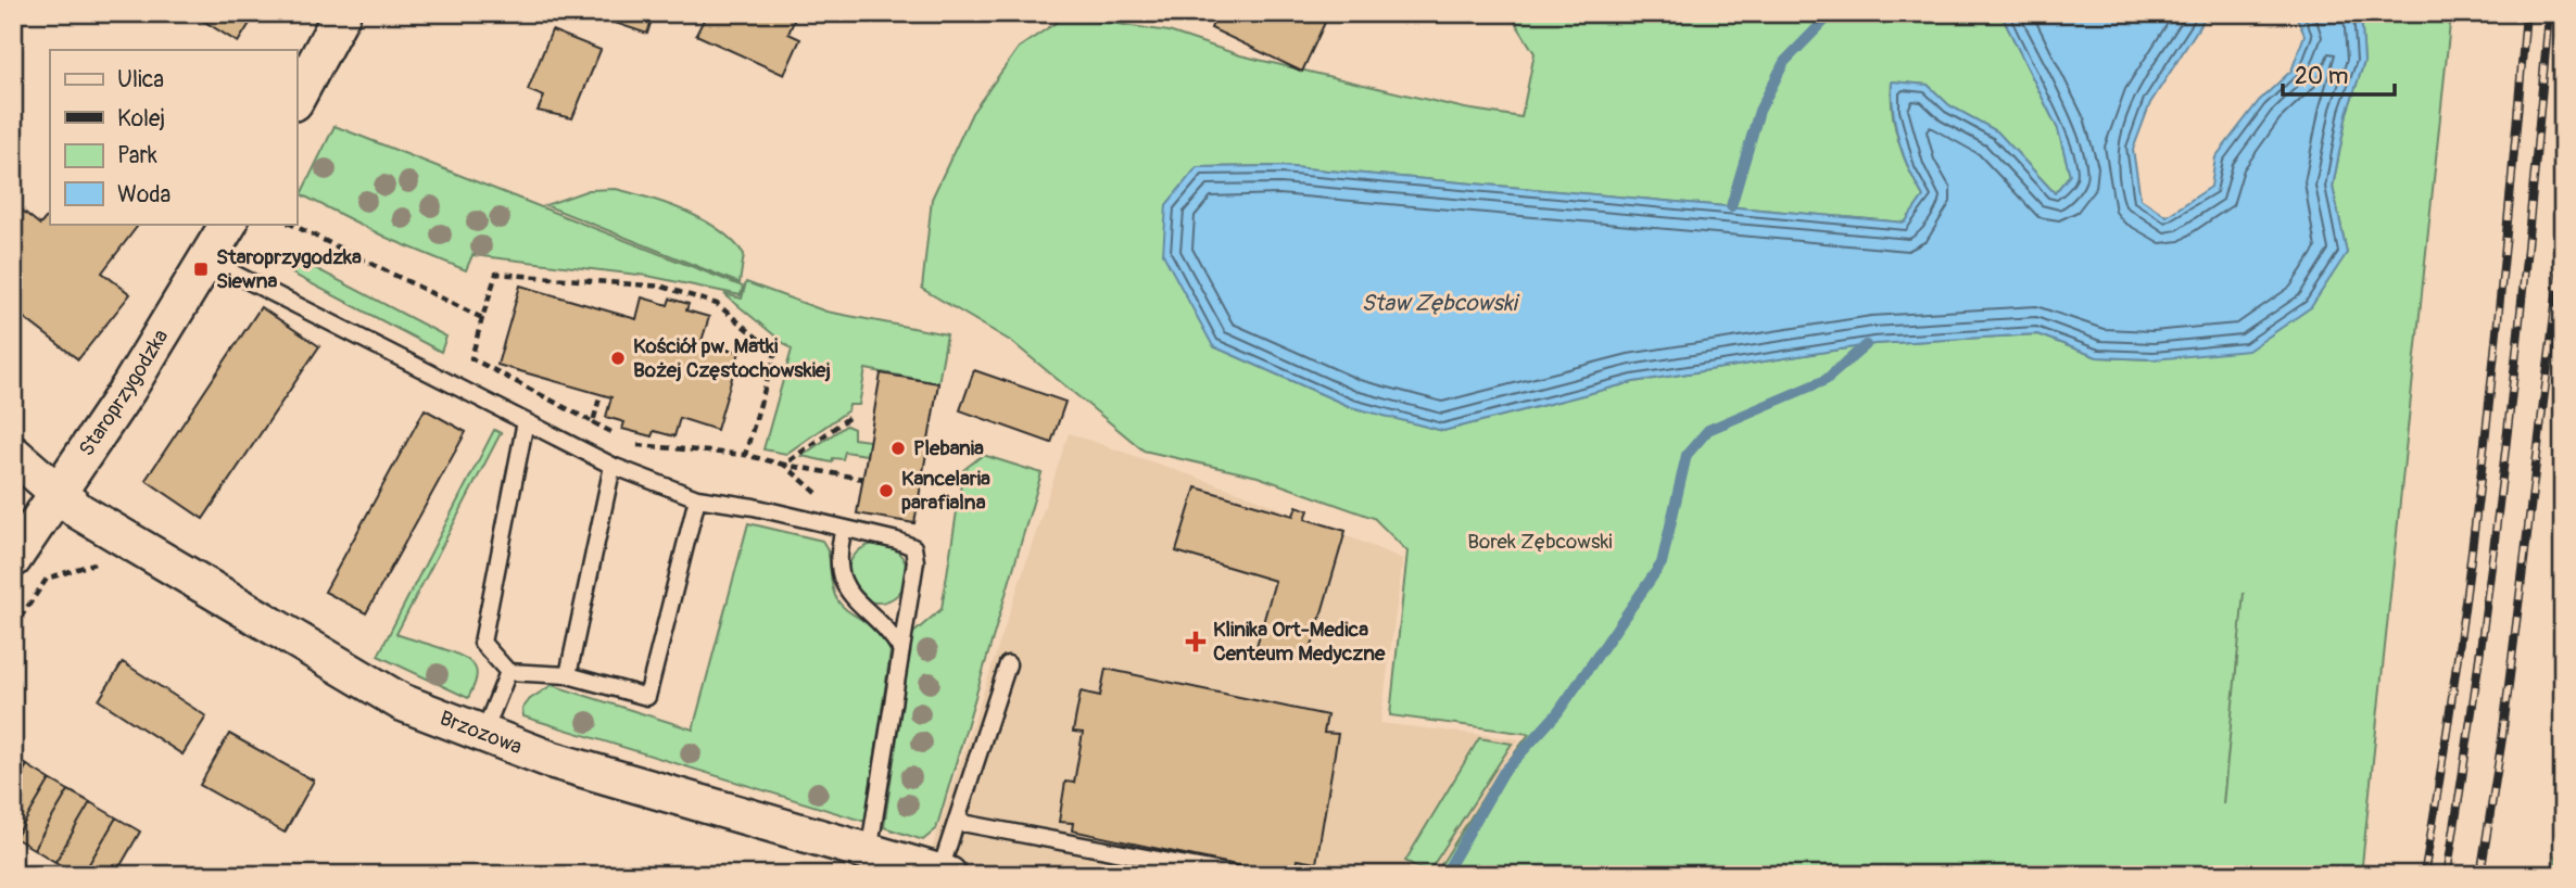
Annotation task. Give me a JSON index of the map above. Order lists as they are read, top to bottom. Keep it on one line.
{"streets":{"street":["Staroprzygodzka","Brzozowa"]},"crossings":[["Staroprzygodzka","Brzozowa"]],"water":["Staw Zębcowski"],"parks":["Borek Zębcowski"],"places":{"transit":["Staroprzygodzka Siewna"],"other":["Kościół pw. Matki Bożej Częstochowskiej","Plebania","Kancelaria parafialna"],"health":["Klinika Ort-Medica Centeum Medyczne"]},"legend":["Ulica","Kolej","Park","Woda"],"scale_bar":"20 m"}
